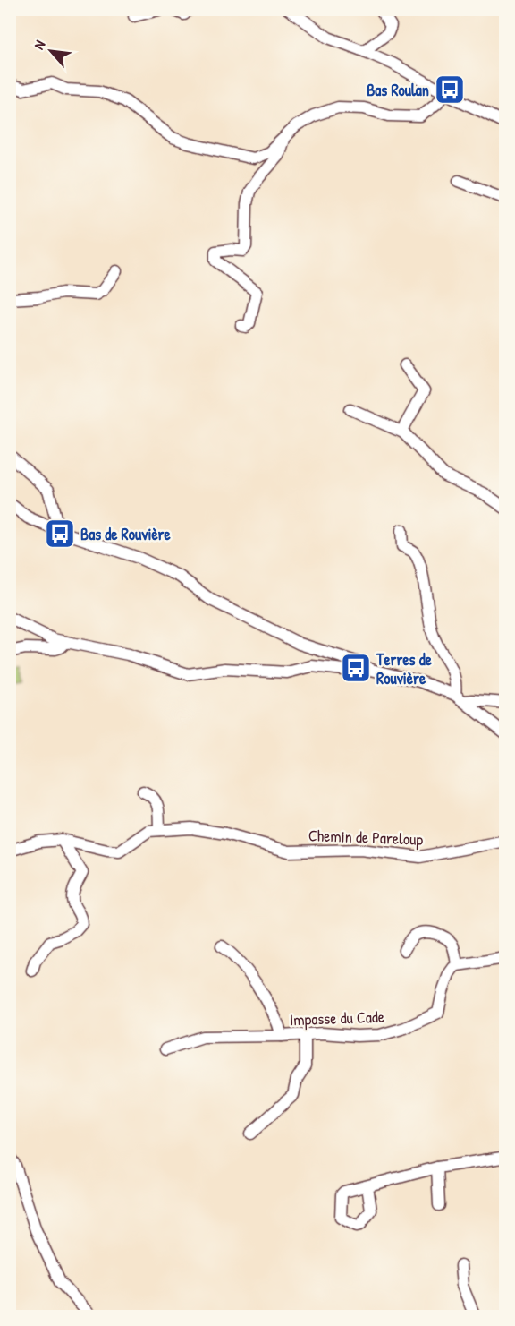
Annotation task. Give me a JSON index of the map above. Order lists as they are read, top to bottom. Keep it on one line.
{"streets":{"street":["Chemin de Pareloup","Impasse du Cade"]},"places":{"bus stop":["Bas Roulan","Bas de Rouvière","Terres de Rouvière"]},"north":"top left"}
